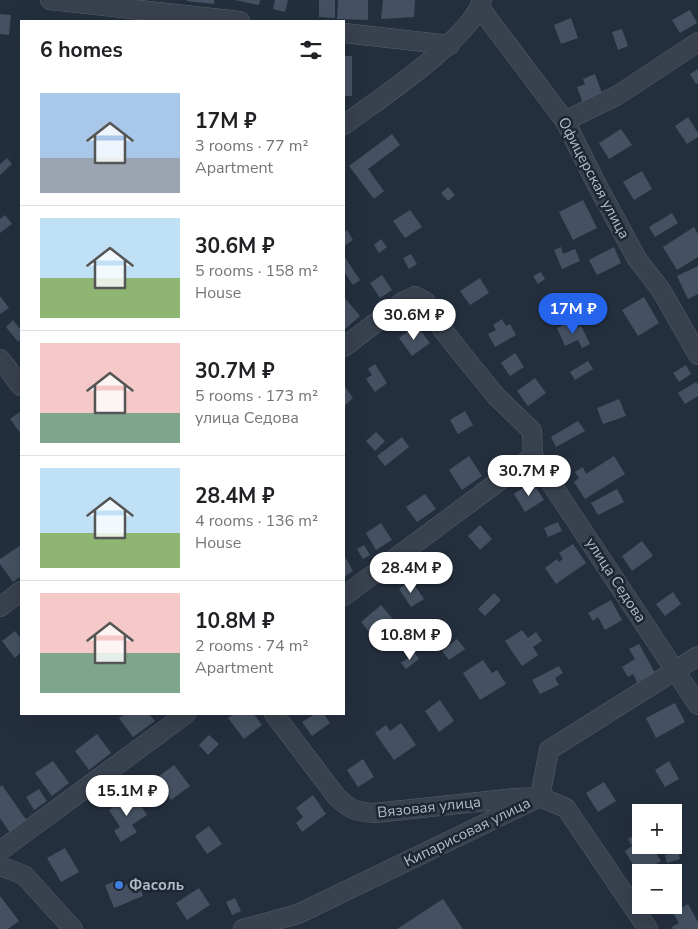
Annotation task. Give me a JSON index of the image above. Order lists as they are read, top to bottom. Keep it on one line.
{"streets":{"street":["Офицерская улица","улица Седова","Вязовая улица","Кипарисовая улица"]},"crossings":[["улица Седова","Кипарисовая улица"],["Вязовая улица","Кипарисовая улица"]],"places":["Фасоль"],"page":{"heading":"6 homes","list":[{"name":"17M ₽","note":"3 rooms · 77 m² · Apartment"},{"name":"30.6M ₽","note":"5 rooms · 158 m² · House"},{"name":"30.7M ₽","note":"5 rooms · 173 m² · улица Седова"},{"name":"28.4M ₽","note":"4 rooms · 136 m² · House"},{"name":"10.8M ₽","note":"2 rooms · 74 m² · Apartment"}],"price":["17M ₽","30.6M ₽","30.7M ₽","28.4M ₽","10.8M ₽","15.1M ₽"],"map_buttons":["+","−"]}}
